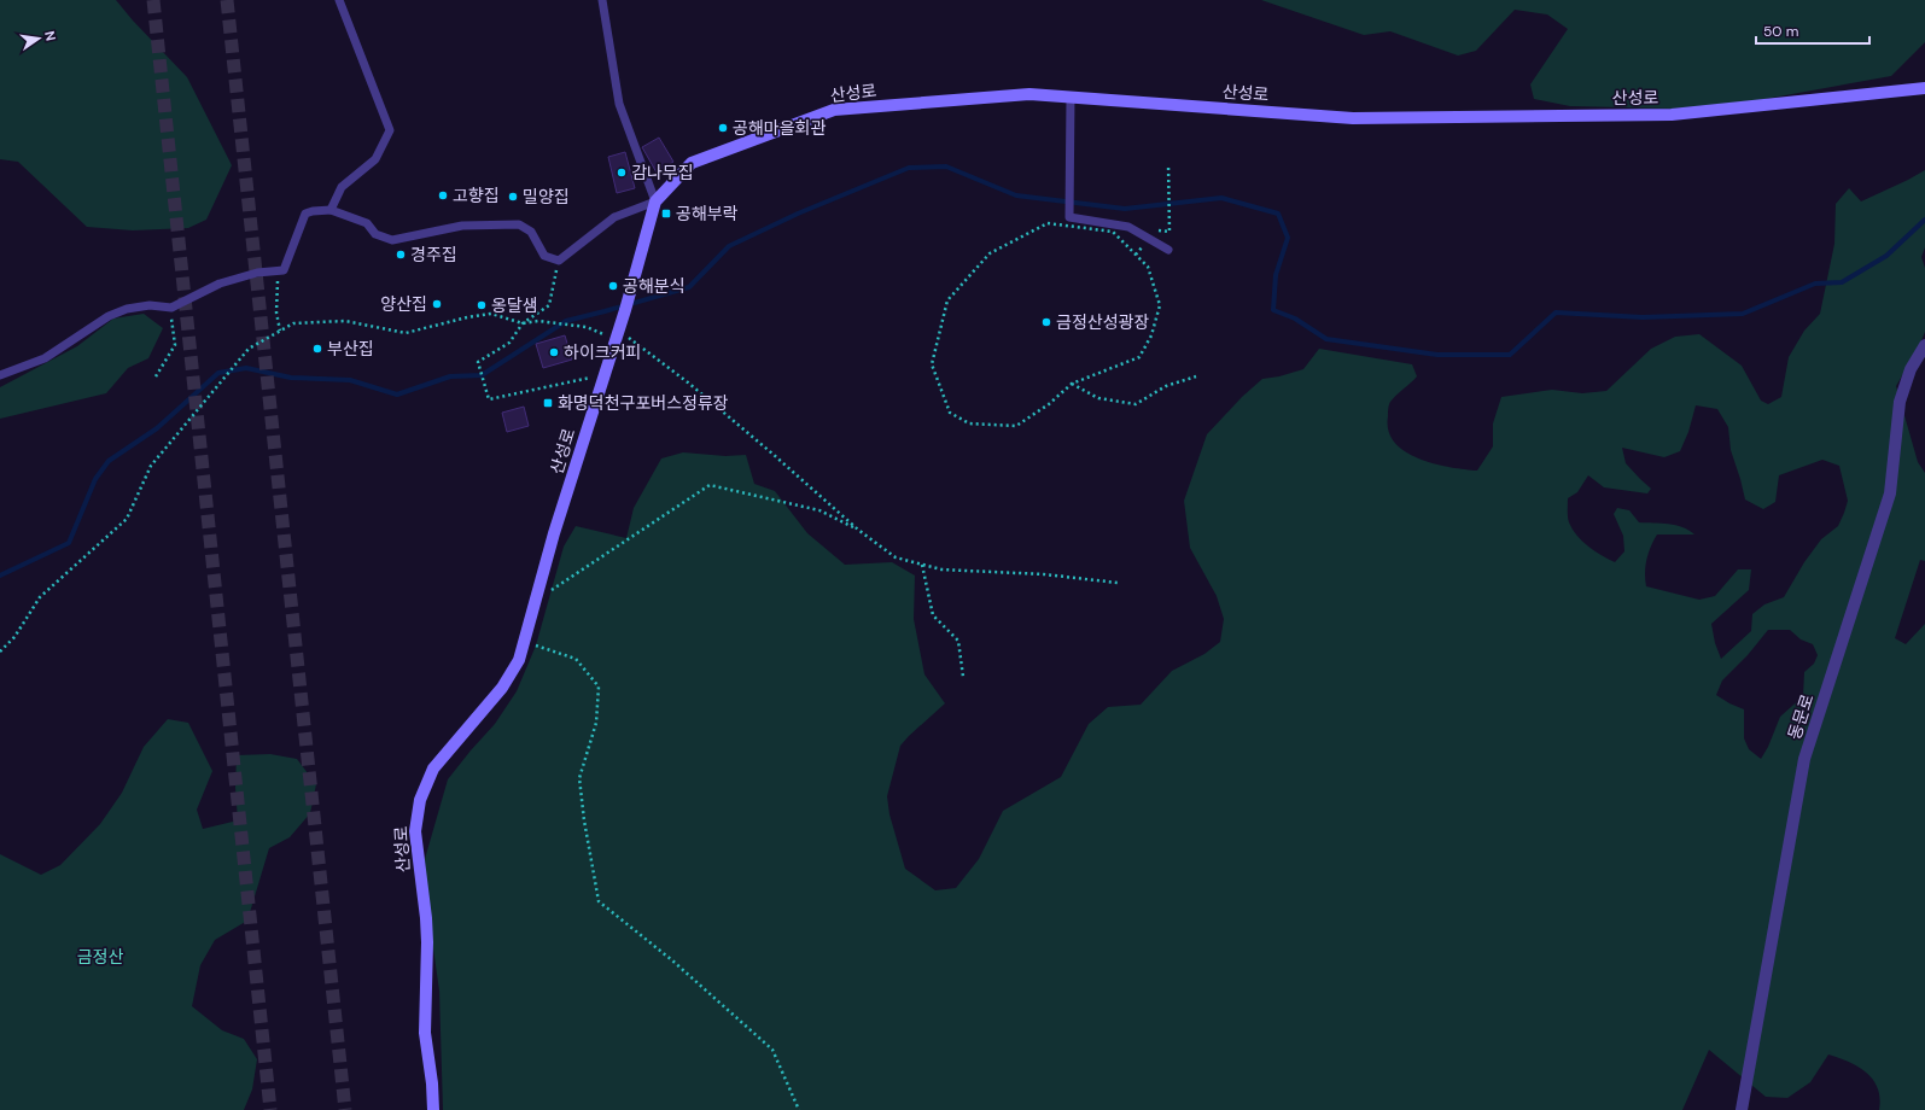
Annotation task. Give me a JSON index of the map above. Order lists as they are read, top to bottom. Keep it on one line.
{"streets":{"main road":["산성로"],"street":["동문로"]},"parks":["금정산"],"places":{"other":["공해마을회관","감나무집","고향집","밀양집","경주집","공해분식","양산집","옹달샘","금정산성광장","부산집","하이크커피"],"transit":["공해부락","화명덕천구포버스정류장"]},"scale_bar":"50 m","north":"right"}
